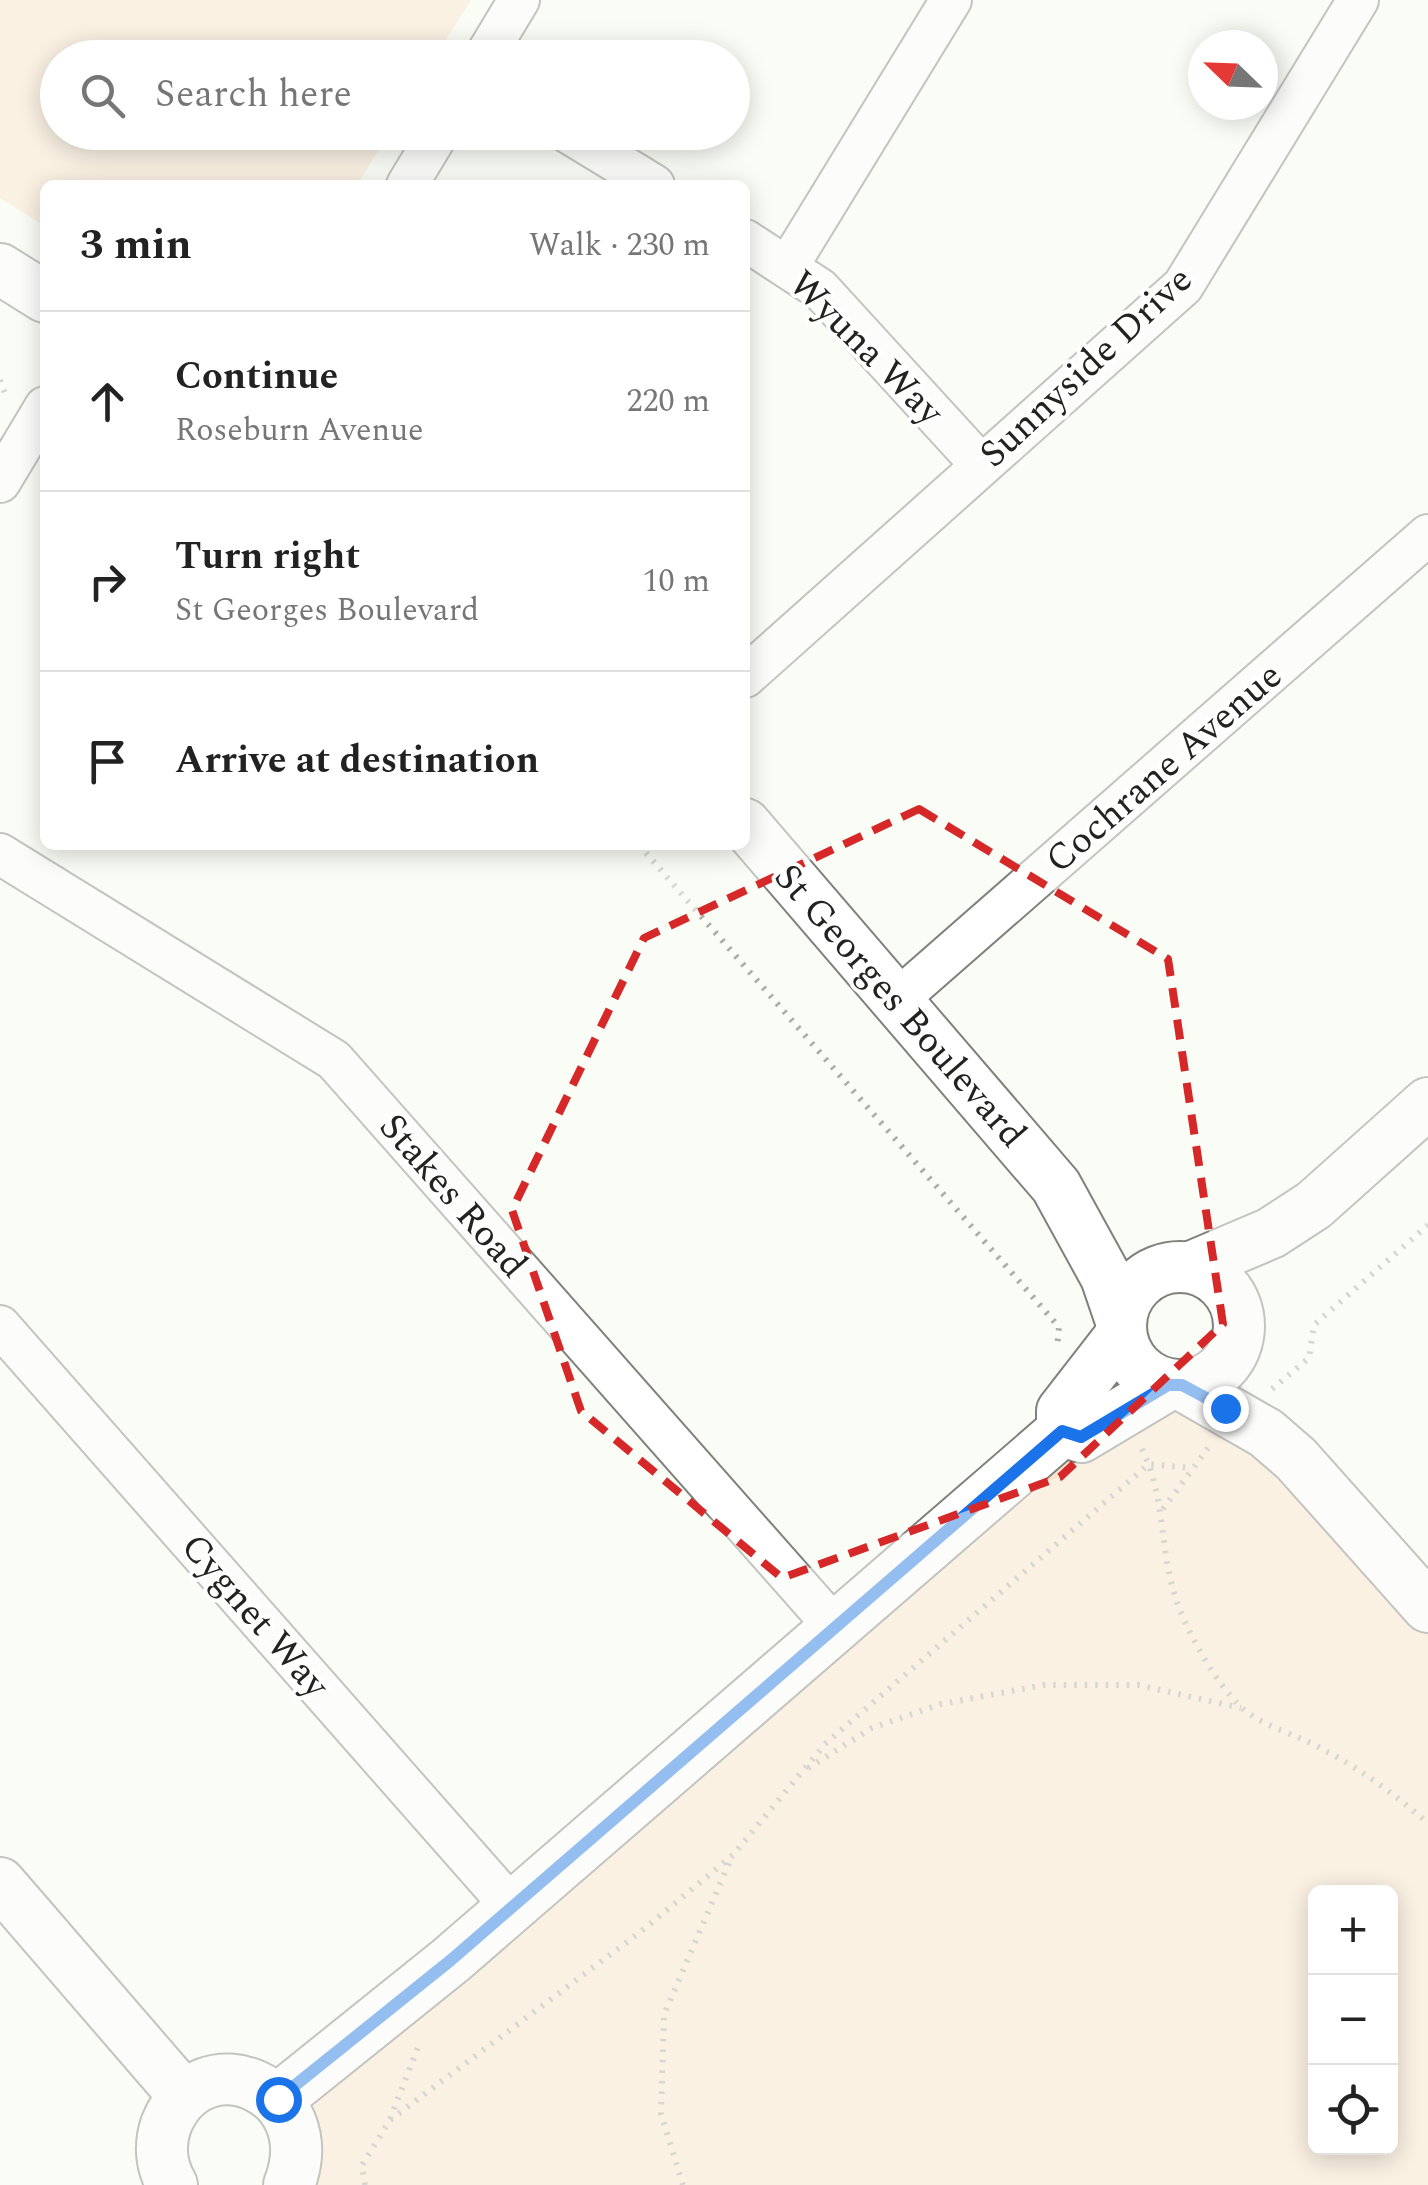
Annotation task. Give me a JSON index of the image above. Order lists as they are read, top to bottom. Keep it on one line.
{"streets":{"street":["Wyuna Way","Sunnyside Drive","Cochrane Avenue","St Georges Boulevard","Stakes Road","Cygnet Way"]},"crossings":[["Wyuna Way","Sunnyside Drive"],["Cochrane Avenue","St Georges Boulevard"]],"north":"top left","page":{"search":"Search here","heading":["3 min","Walk · 230 m"],"list":[["Continue","Roseburn Avenue","220 m"],["Turn right","St Georges Boulevard","10 m"],"Arrive at destination"],"map_buttons":["+","−"]}}
